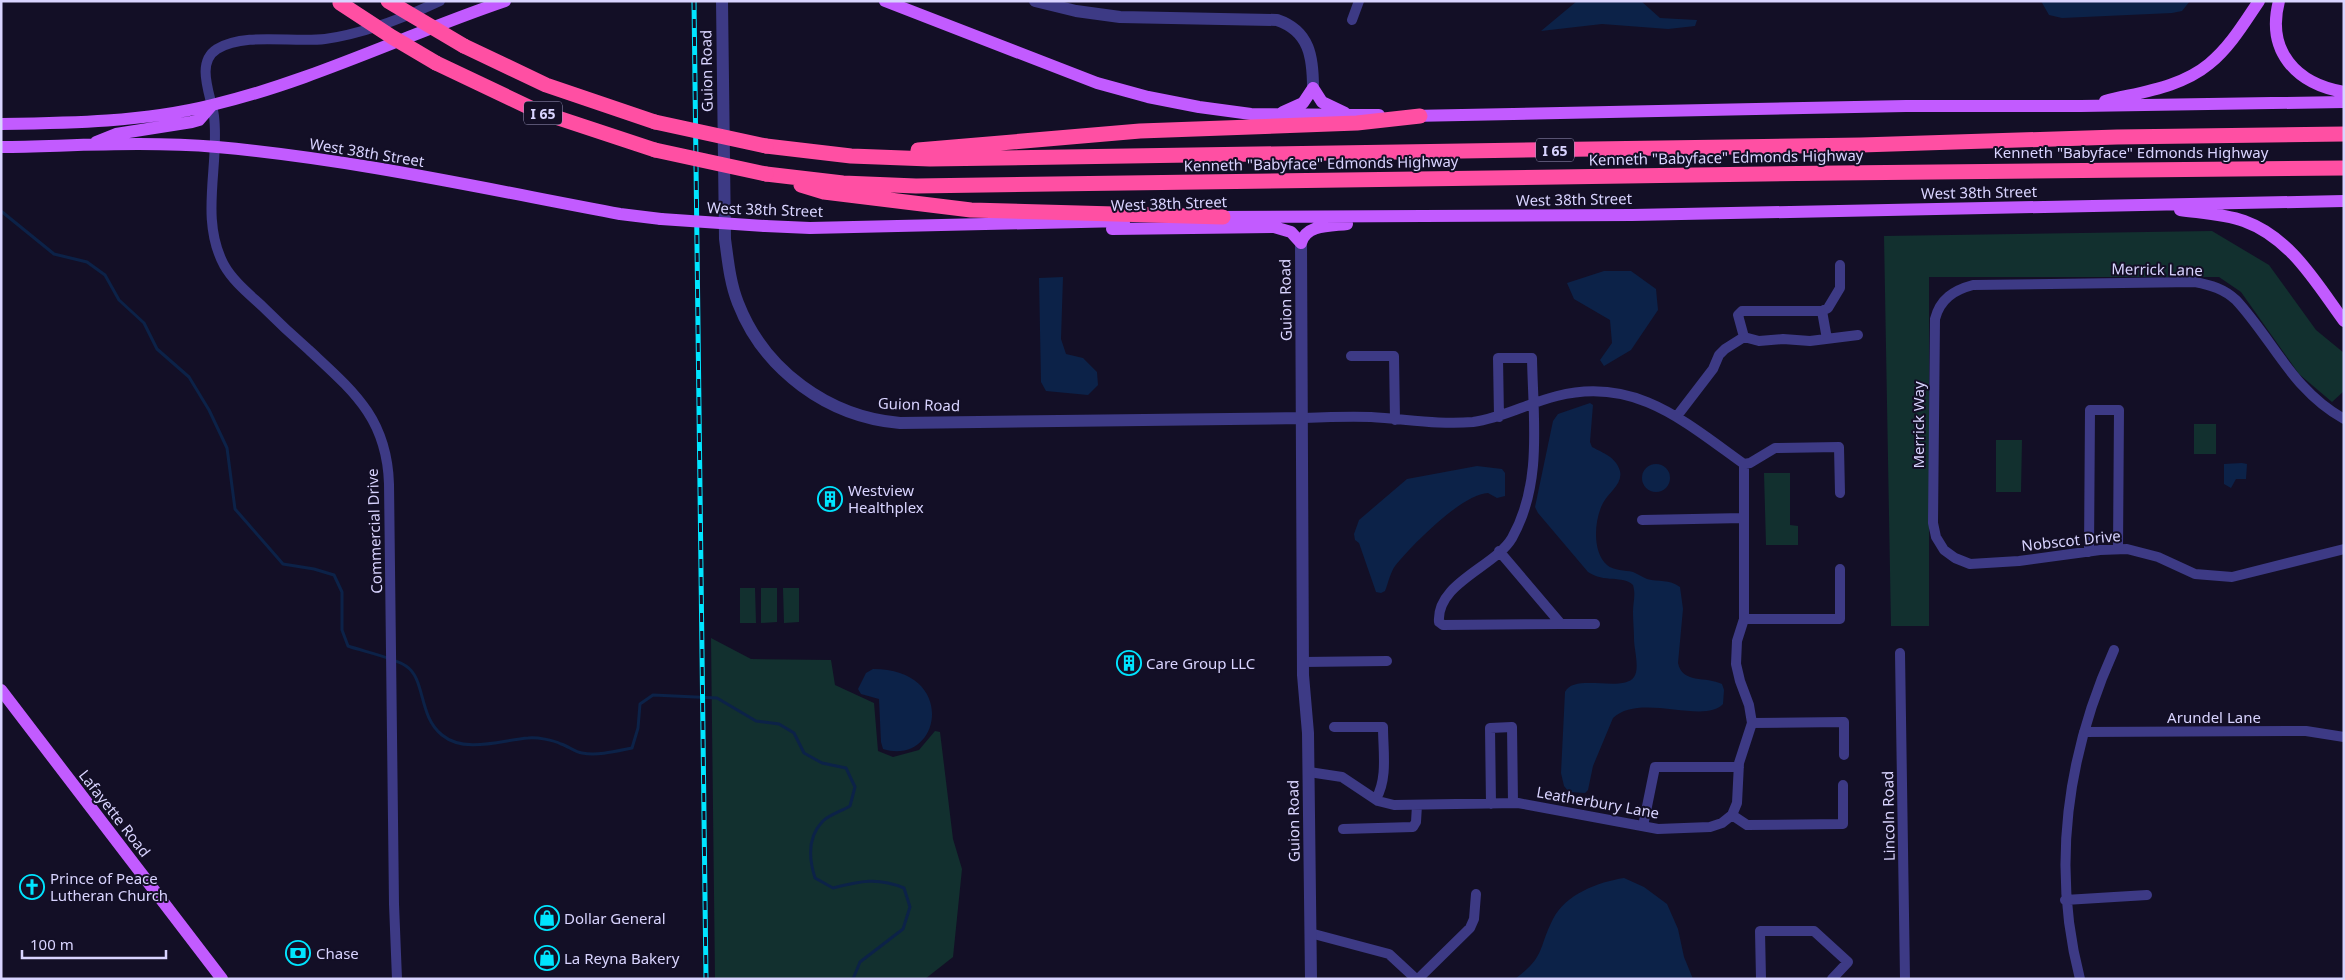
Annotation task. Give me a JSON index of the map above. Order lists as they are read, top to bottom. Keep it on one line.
{"streets":{"highway":["I 65","Kenneth \"Babyface\" Edmonds Highway"],"main road":["West 38th Street","Lafayette Road"],"street":["Guion Road","Merrick Lane","Merrick Way","Commercial Drive","Nobscot Drive","Arundel Lane","Leatherbury Lane","Lincoln Road"]},"crossings":[["Guion Road","Leatherbury Lane"],["West 38th Street","Commercial Drive"],["Merrick Lane","Merrick Way"],["Merrick Way","Nobscot Drive"]],"places":{"building":["Westview Healthplex","Care Group LLC"],"church":["Prince of Peace Lutheran Church"],"shop":["Dollar General","La Reyna Bakery"],"bank":["Chase"]},"scale_bar":"100 m"}
